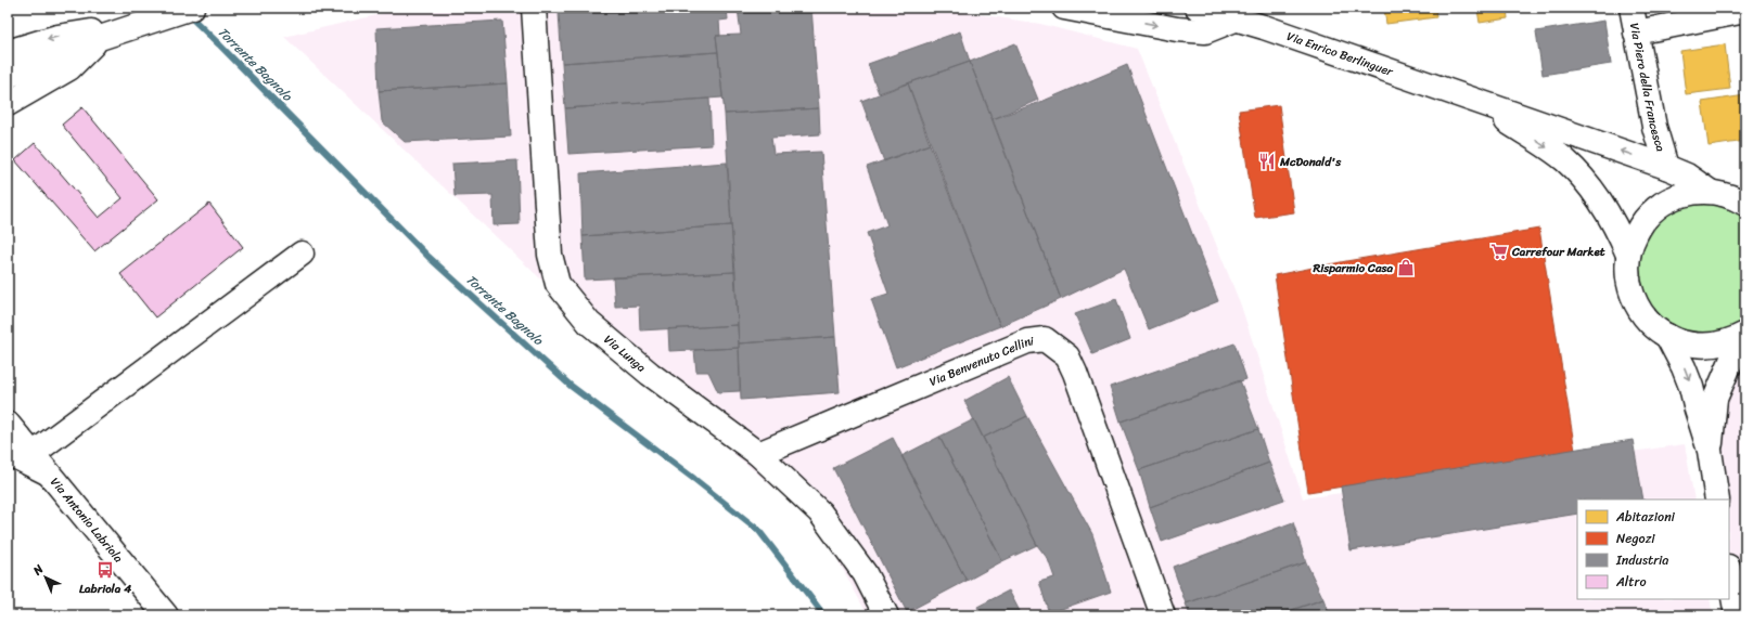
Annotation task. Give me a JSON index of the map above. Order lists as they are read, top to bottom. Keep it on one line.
{"streets":{"street":["Via Enrico Berlinguer","Via Piero della Francesca","Via Lunga","Via Benvenuto Cellini","Via Antonio Labriola"]},"crossings":[["Via Lunga","Via Benvenuto Cellini"]],"water":["Torrente Bagnolo"],"places":{"restaurant":["McDonald's"],"supermarket":["Carrefour Market"],"shop":["Risparmio Casa"],"bus stop":["Labriola 4"]},"legend":["Abitazioni","Negozi","Industria","Altro"],"north":"top left"}
